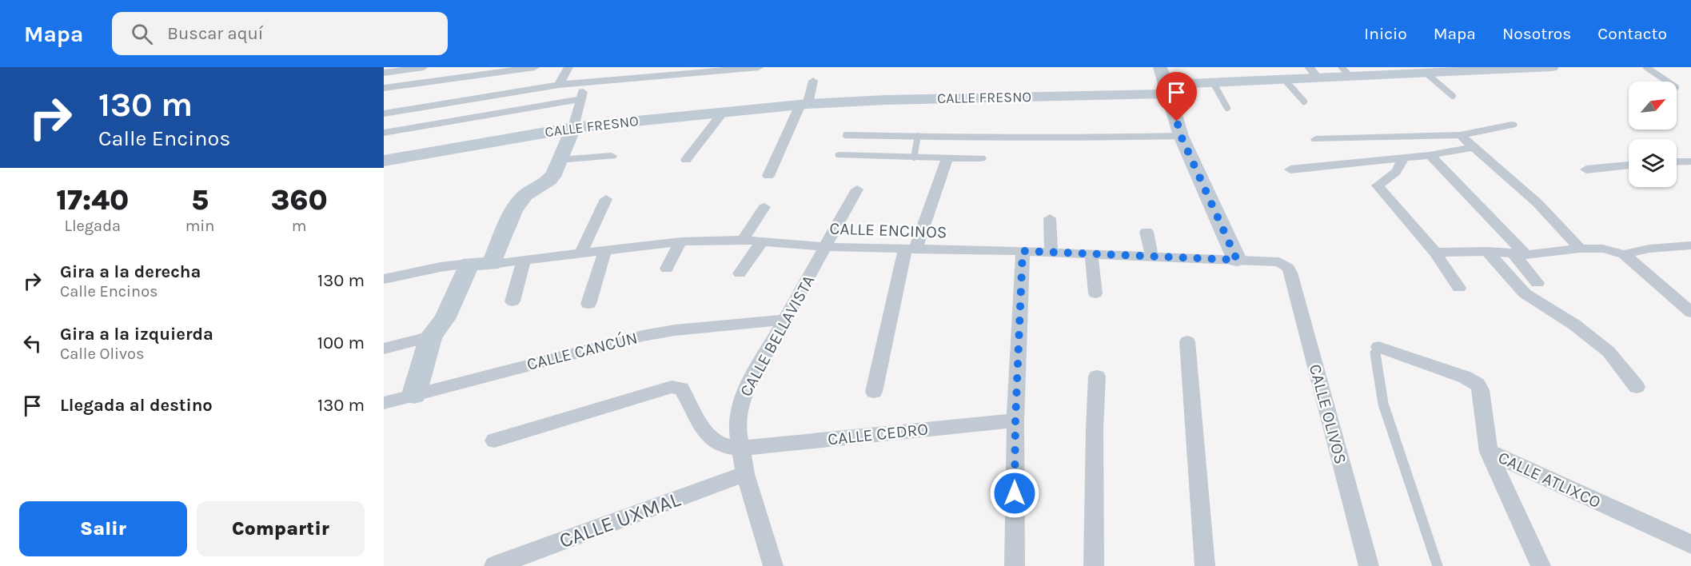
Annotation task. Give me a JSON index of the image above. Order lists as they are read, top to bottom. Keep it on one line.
{"streets":{"street":["CALLE FRESNO","CALLE ENCINOS","CALLE BELLAVISTA","CALLE CANCÚN","CALLE OLIVOS","CALLE CEDRO","CALLE ATLIXCO","CALLE UXMAL"]},"crossings":[["CALLE ENCINOS","CALLE BELLAVISTA"],["CALLE ENCINOS","CALLE OLIVOS"],["CALLE BELLAVISTA","CALLE CANCÚN"],["CALLE BELLAVISTA","CALLE CEDRO"],["CALLE BELLAVISTA","CALLE UXMAL"]],"north":"top right","page":{"header":"Mapa","search":"Buscar aquí","nav":["Inicio","Mapa","Nosotros","Contacto"],"turn":["130 m","Calle Encinos"],"eta":["17:40","Llegada","5","min","360","m"],"list":[{"name":"Gira a la derecha","note":"Calle Encinos","value":"130 m"},{"name":"Gira a la izquierda","note":"Calle Olivos","value":"100 m"},{"name":"Llegada al destino","value":"130 m"}],"buttons":["Salir","Compartir"]}}
